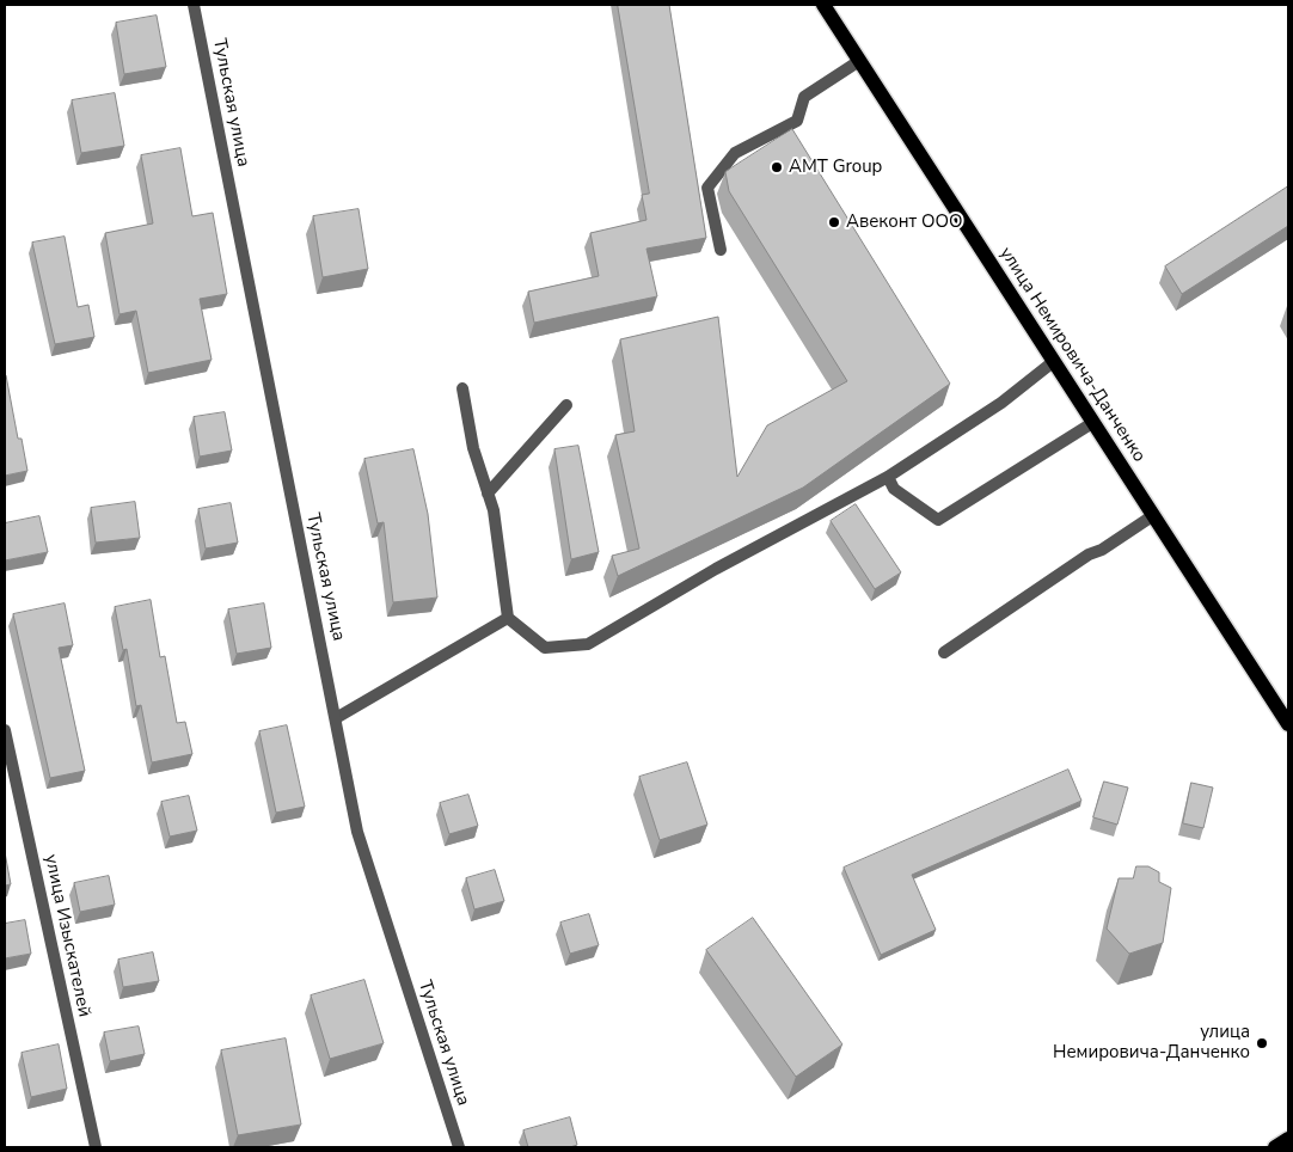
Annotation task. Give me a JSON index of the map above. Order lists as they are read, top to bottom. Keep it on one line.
{"streets":{"main road":["улица Немировича-Данченко"],"street":["Тульская улица","улица Изыскателей"]},"places":["АМТ Group","Авеконт ООО","улица Немировича-Данченко"]}
